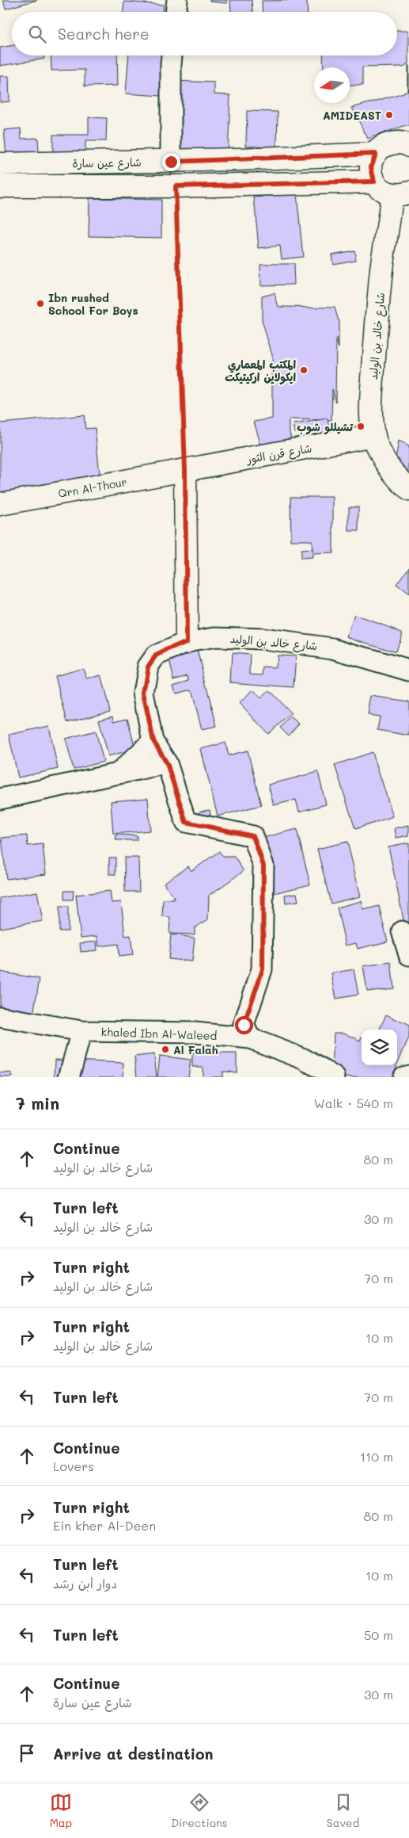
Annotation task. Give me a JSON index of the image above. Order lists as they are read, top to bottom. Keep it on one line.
{"streets":{"street":["شارع عين سارة","شارع خالد بن الوليد","شارع قرن الثور","Qrn Al-Thour","khaled Ibn Al-Waleed"]},"crossings":[["شارع خالد بن الوليد","شارع قرن الثور"],["شارع خالد بن الوليد","khaled Ibn Al-Waleed"],["شارع قرن الثور","Qrn Al-Thour"]],"places":["AMIDEAST","Ibn rushed School For Boys","المكتب المعماري ايكولاين اركيتيكت","تشيللو شوب","Al Falah"],"north":"left","page":{"search":"Search here","heading":["7 min","Walk · 540 m"],"list":[["Continue","شارع خالد بن الوليد","80 m"],["Turn left","شارع خالد بن الوليد","30 m"],["Turn right","شارع خالد بن الوليد","70 m"],["Turn right","شارع خالد بن الوليد","10 m"],["Turn left","70 m"],["Continue","Lovers","110 m"],["Turn right","Ein kher Al-Deen","80 m"],["Turn left","دوار أبن رشد","10 m"],["Turn left","50 m"],["Continue","شارع عين سارة","30 m"],"Arrive at destination"],"nav":["Map","Directions","Saved"]}}
